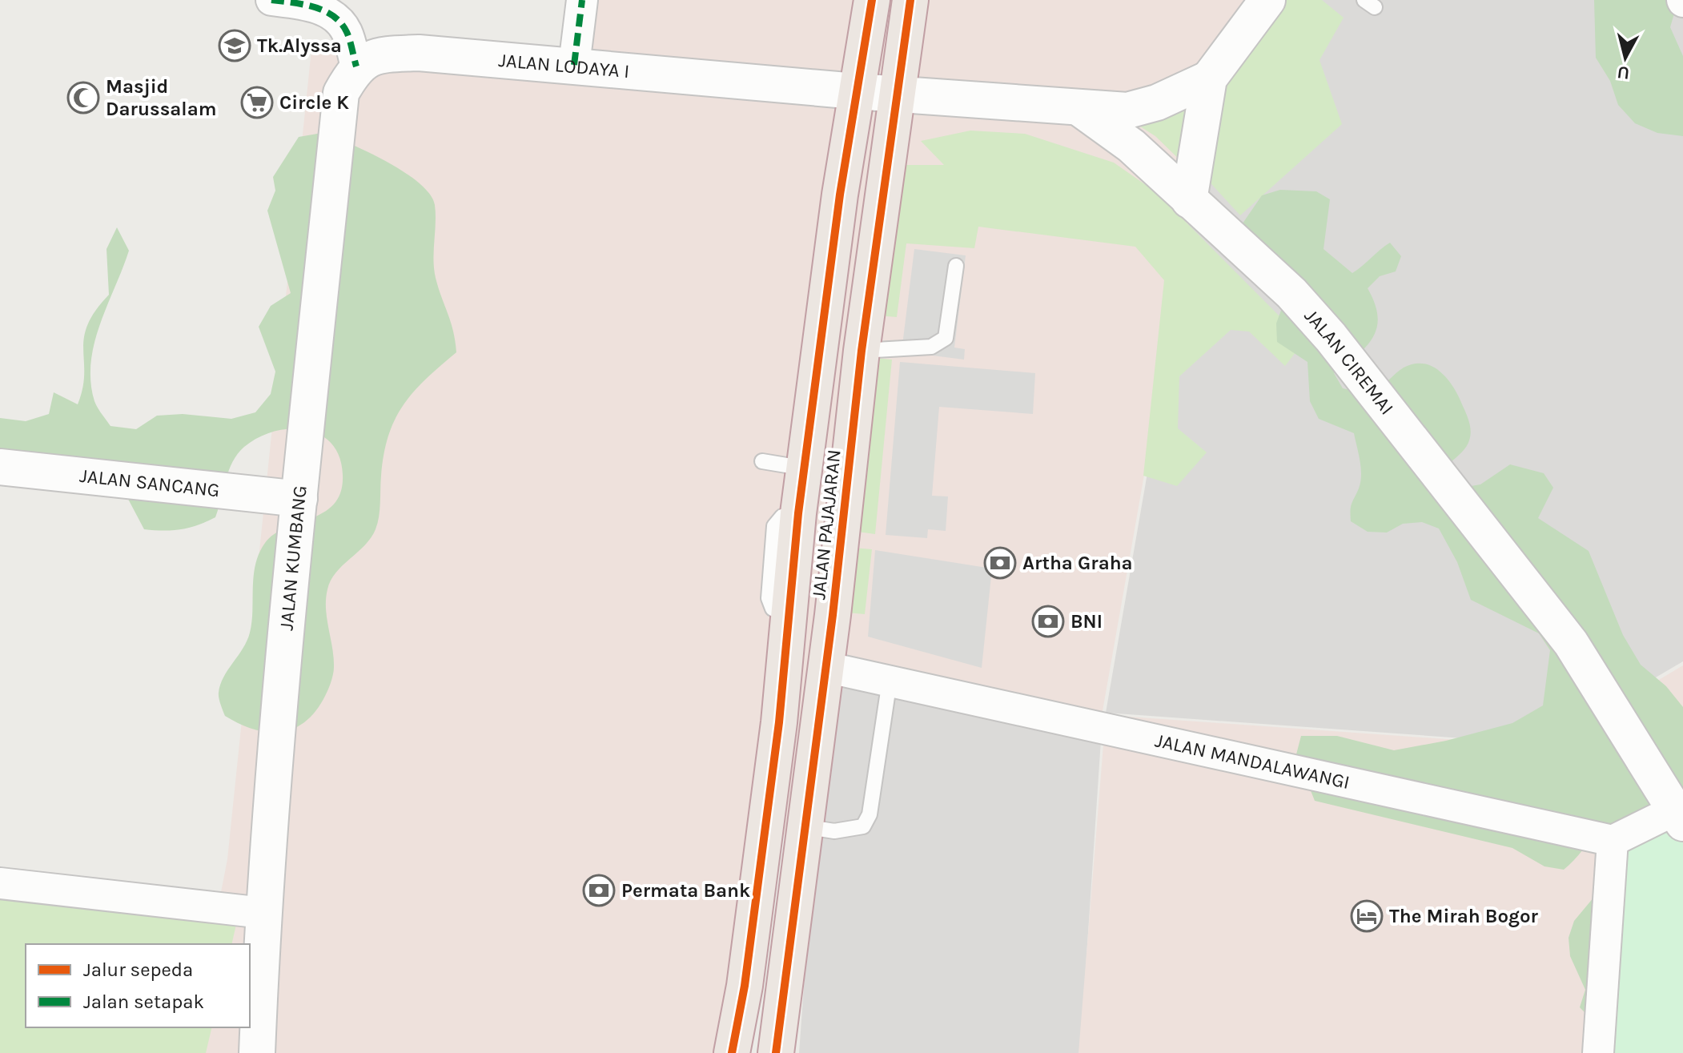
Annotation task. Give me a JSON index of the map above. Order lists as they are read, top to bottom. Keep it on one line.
{"streets":{"highway":["JALAN PAJAJARAN"],"street":["JALAN LODAYA I","JALAN CIREMAI","JALAN SANCANG","JALAN KUMBANG","JALAN MANDALAWANGI"]},"crossings":[["JALAN LODAYA I","JALAN PAJAJARAN"],["JALAN LODAYA I","JALAN KUMBANG"],["JALAN SANCANG","JALAN KUMBANG"],["JALAN PAJAJARAN","JALAN MANDALAWANGI"]],"places":{"school or university":["Tk.Alyssa"],"mosque":["Masjid Darussalam"],"supermarket":["Circle K"],"bank":["Artha Graha","BNI","Permata Bank"],"hotel":["The Mirah Bogor"]},"legend":["Jalur sepeda","Jalan setapak"],"north":"bottom"}
